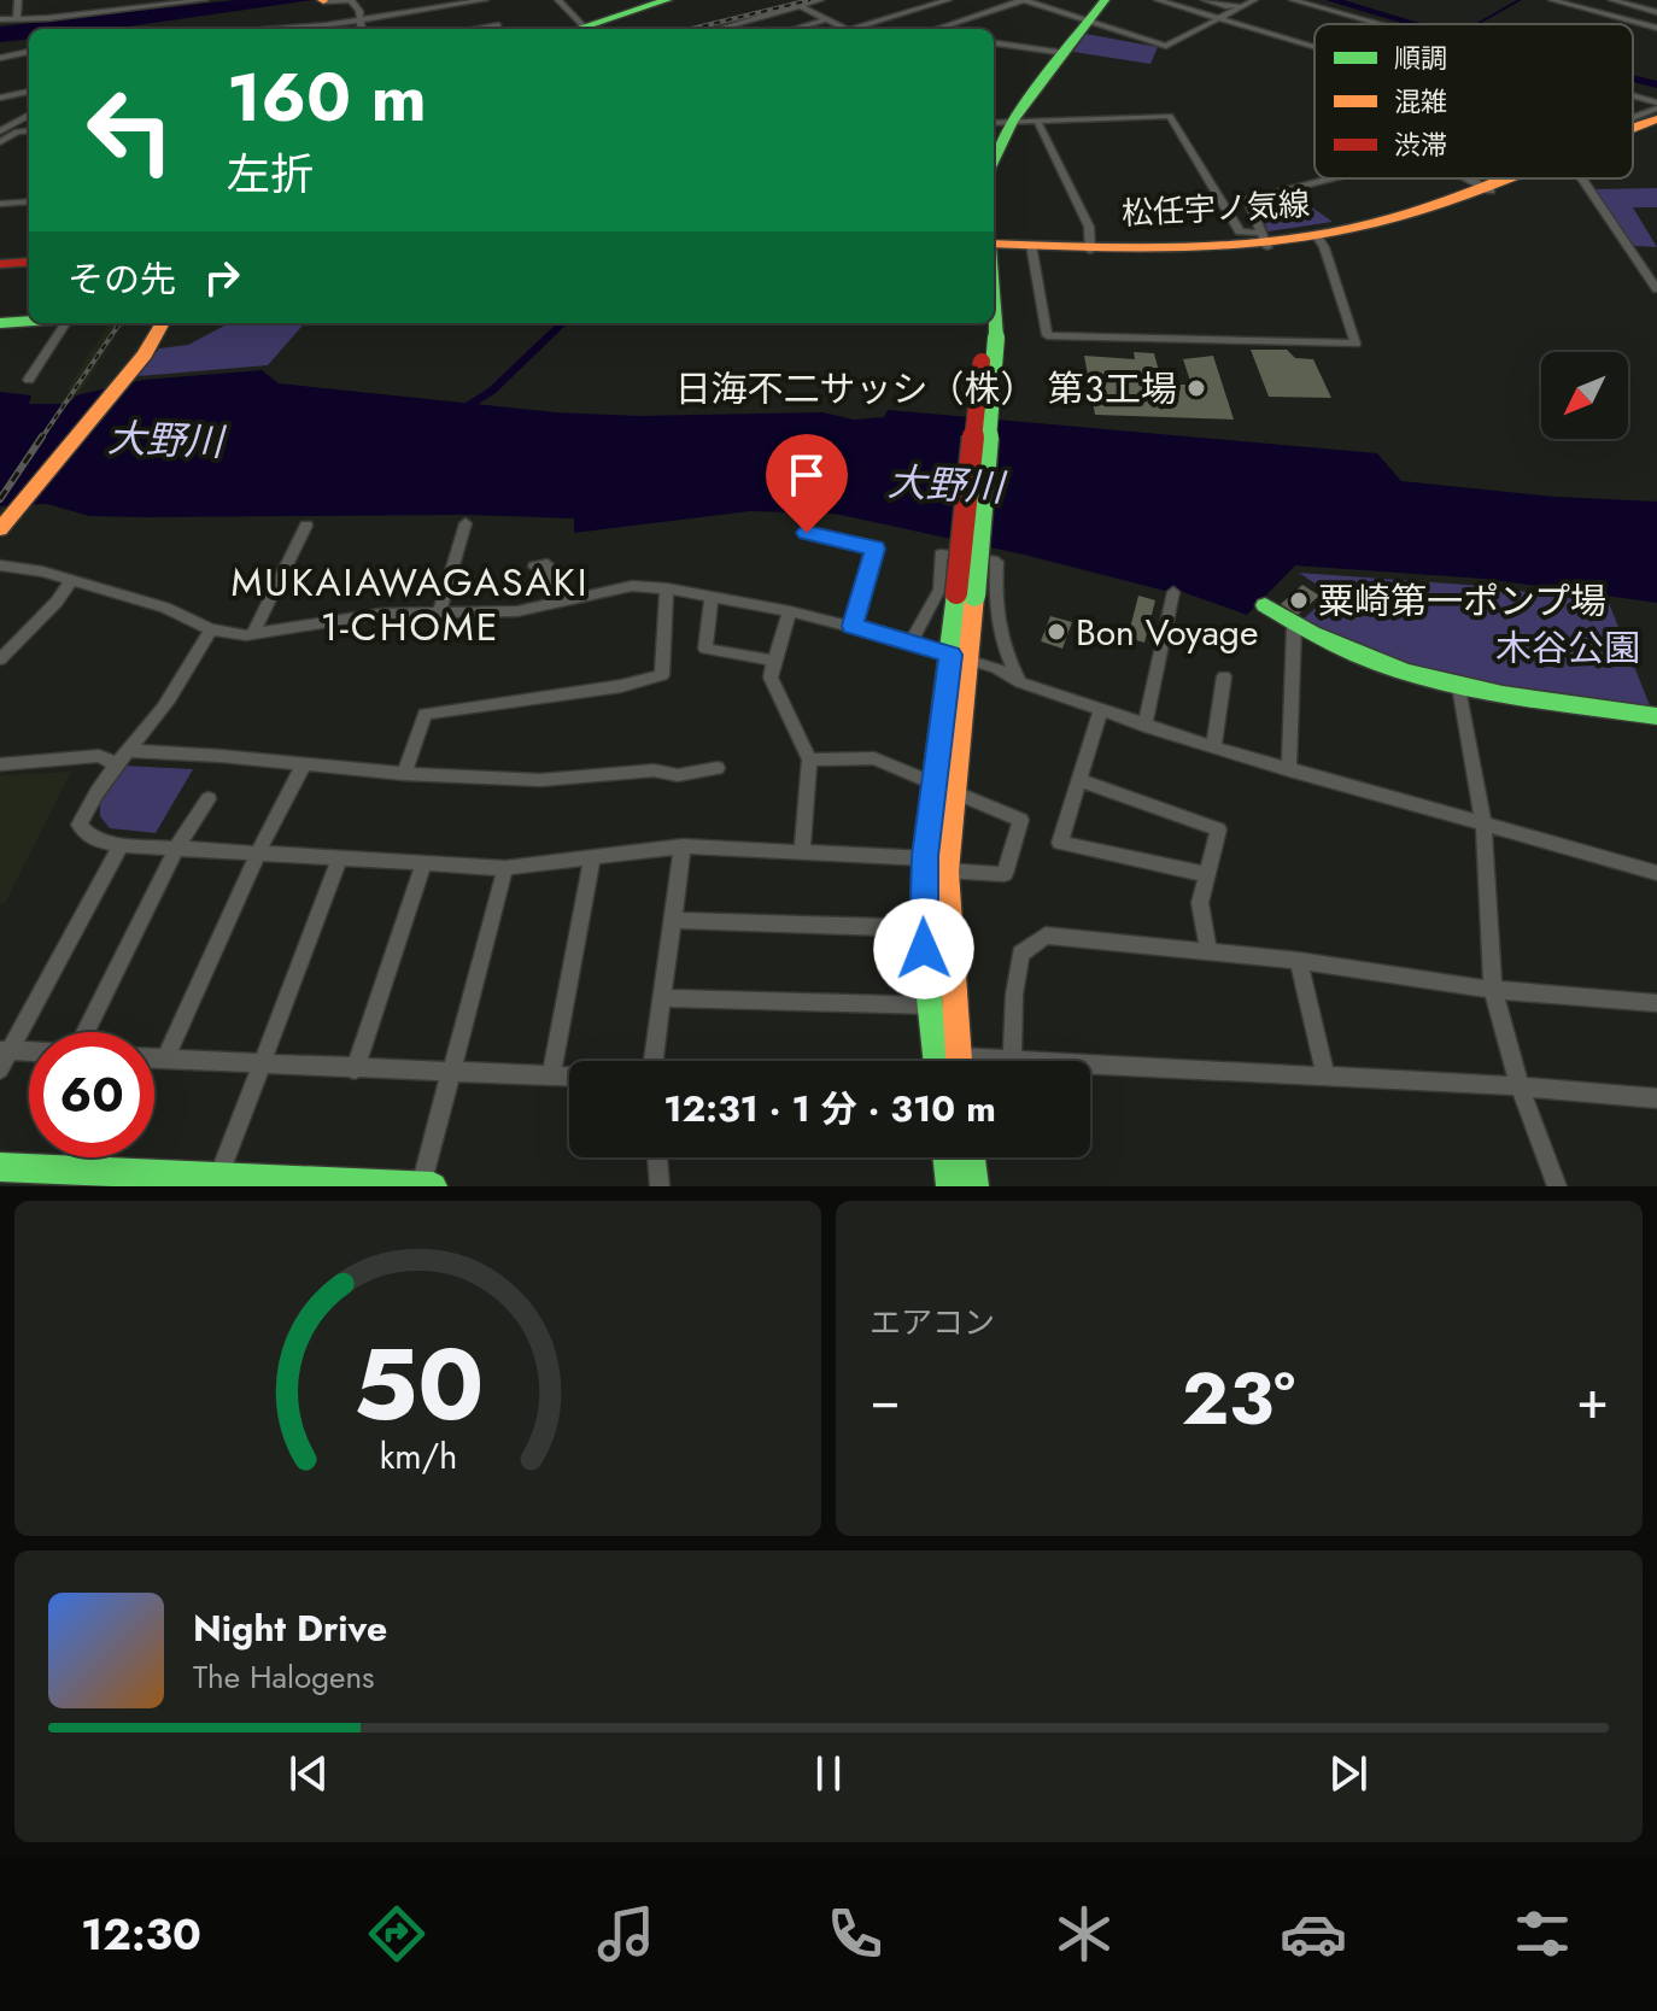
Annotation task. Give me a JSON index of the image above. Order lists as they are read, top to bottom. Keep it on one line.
{"streets":{"main road":["松任宇ノ気線"]},"districts":["MUKAIAWAGASAKI 1-CHOME"],"water":["大野川"],"parks":["木谷公園"],"places":["日海不二サッシ（株） 第３工場","粟崎第一ポンプ場","Bon Voyage"],"legend":["順調","混雑","渋滞"],"north":"bottom left","page":{"turn":["160 m","左折"],"then":"その先","limit":"60","trip":"12:31 · 1 分 · 310 m","tile":"エアコン","heat":["−","23°","+"],"song":["Night Drive","The Halogens"],"tabs":"12:30","gauge":["50","km/h"]}}
